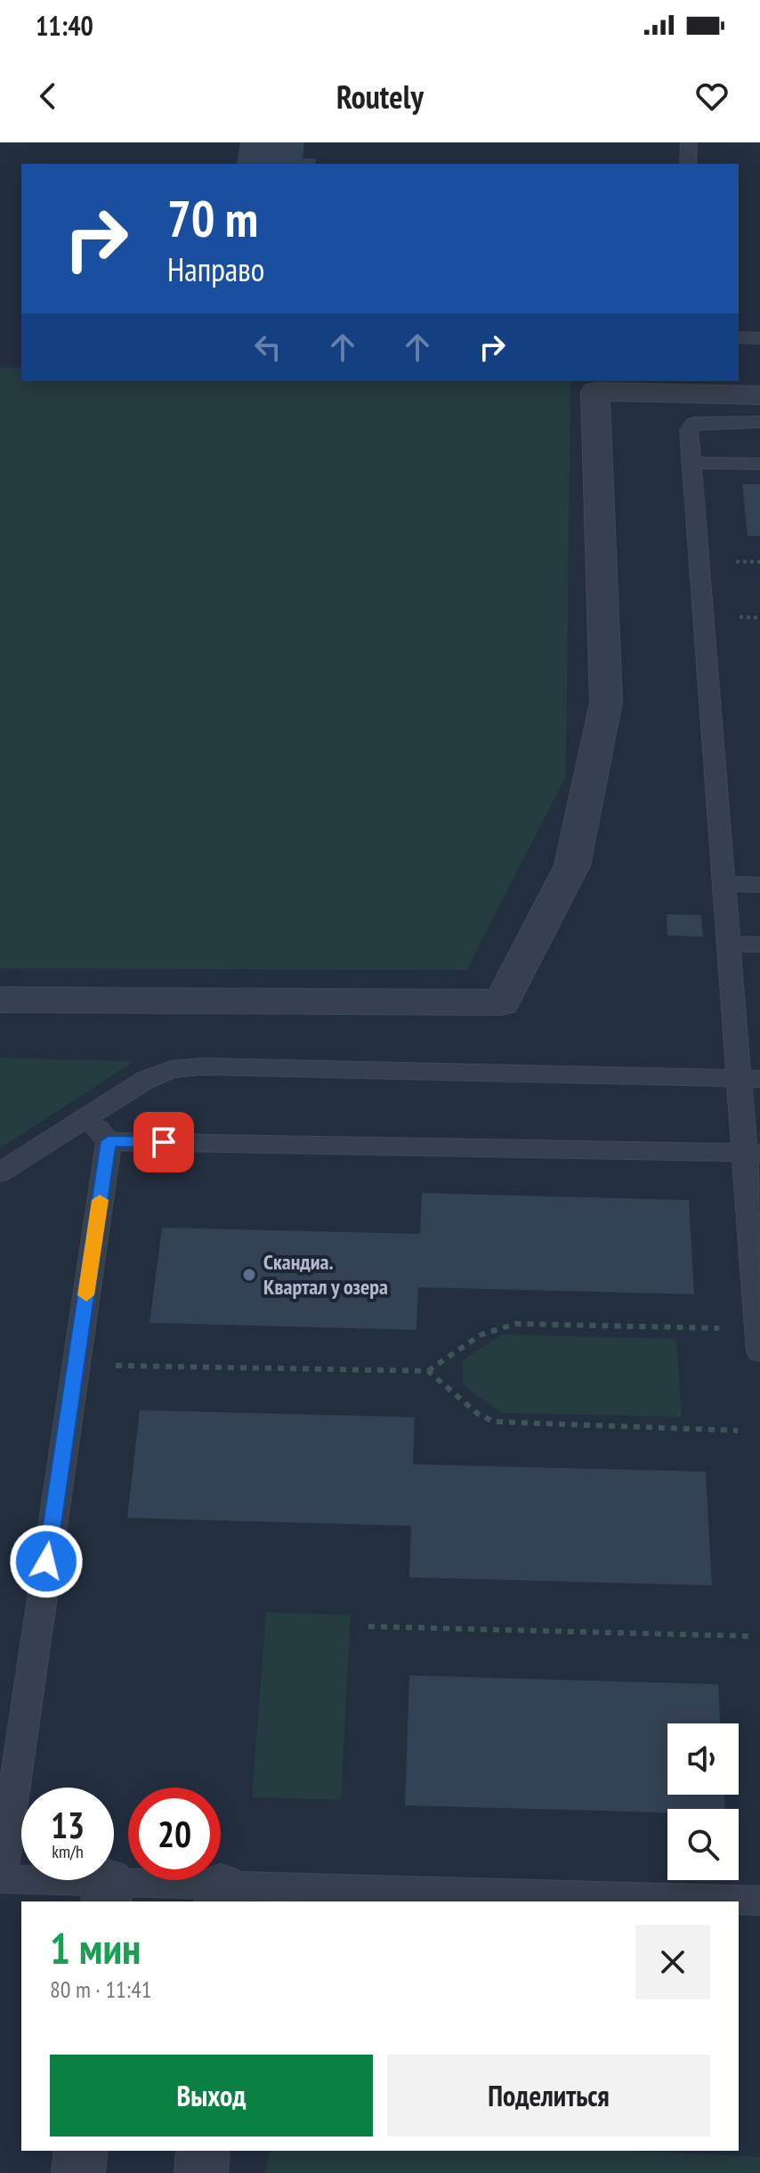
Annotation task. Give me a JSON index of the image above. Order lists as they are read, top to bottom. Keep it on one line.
{"places":["Скандиа. Квартал у озера"],"page":{"status":"11:40","header":"Routely","turn":["70 m","Направо"],"speed":"13 km/h","limit":"20","heading":["1 мин","80 m · 11:41"],"buttons":["Выход","Поделиться"]}}
